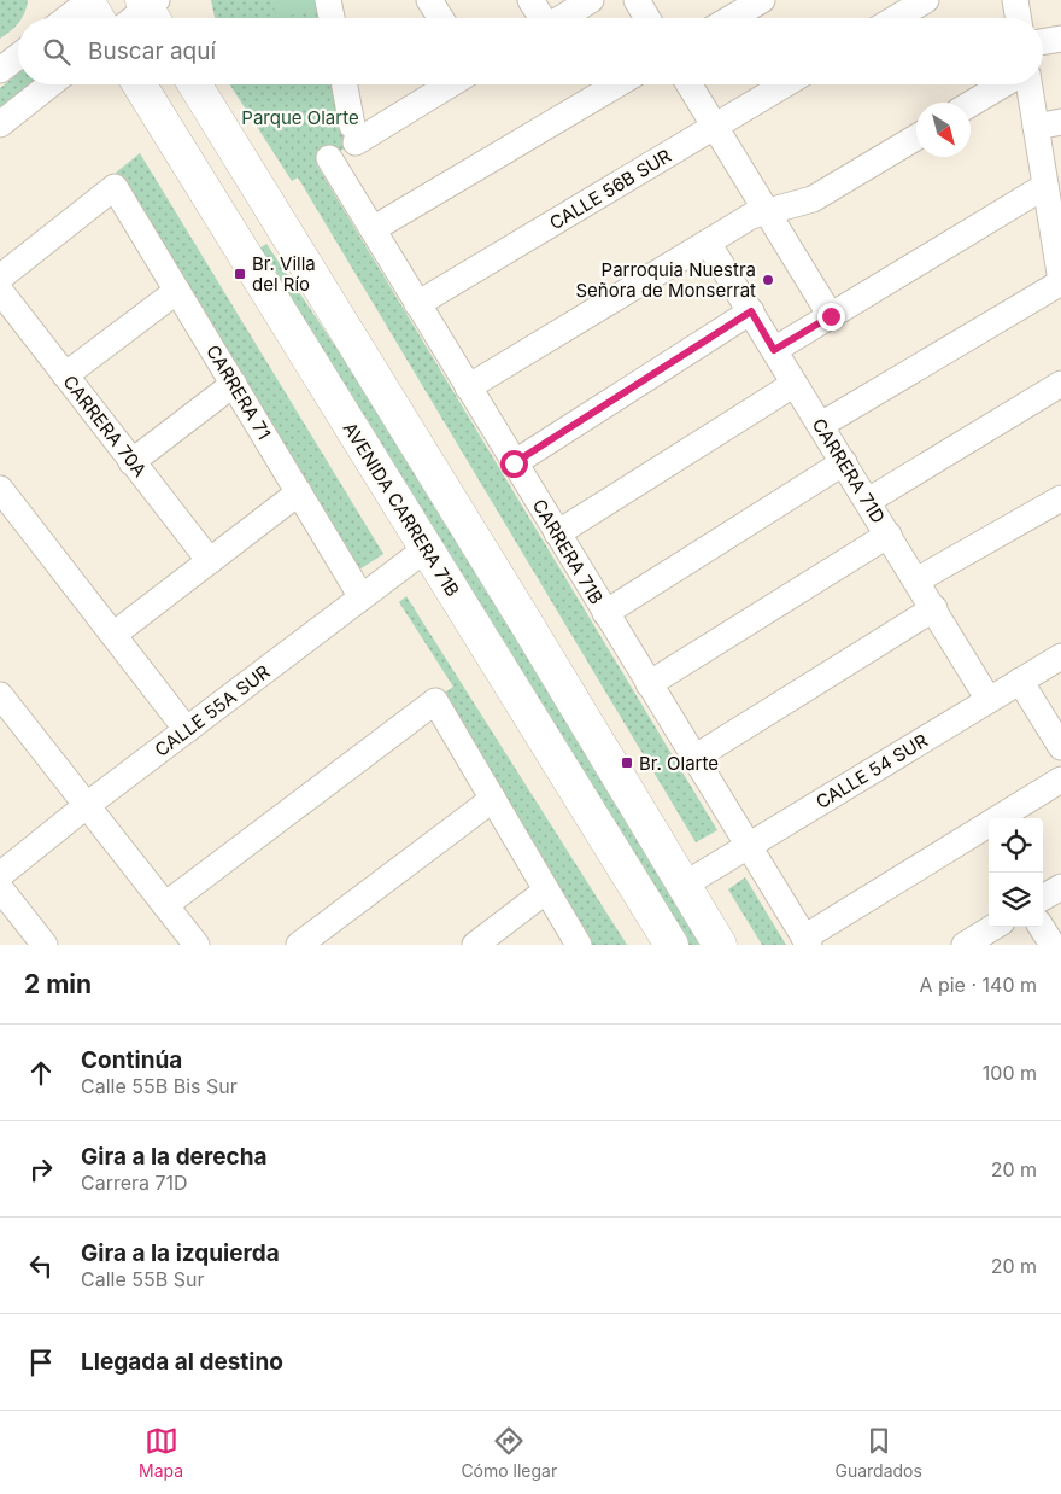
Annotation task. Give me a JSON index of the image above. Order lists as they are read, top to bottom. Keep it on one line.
{"streets":{"main road":["AVENIDA CARRERA 71B"],"street":["CALLE 56B SUR","CARRERA 71","CARRERA 70A","CARRERA 71D","CARRERA 71B","CALLE 55A SUR","CALLE 54 SUR"]},"crossings":[["CALLE 56B SUR","CARRERA 71B"],["CARRERA 71","CALLE 55A SUR"],["CARRERA 71D","CALLE 54 SUR"],["AVENIDA CARRERA 71B","CALLE 55A SUR"],["CARRERA 71B","CALLE 54 SUR"]],"parks":["Parque Olarte"],"places":{"transit":["Br. Villa del Río","Br. Olarte"],"other":["Parroquia Nuestra Señora de Monserrat"]},"north":"bottom right","page":{"search":"Buscar aquí","heading":["2 min","A pie · 140 m"],"list":[["Continúa","Calle 55B Bis Sur","100 m"],["Gira a la derecha","Carrera 71D","20 m"],["Gira a la izquierda","Calle 55B Sur","20 m"],"Llegada al destino"],"nav":["Mapa","Cómo llegar","Guardados"]}}
